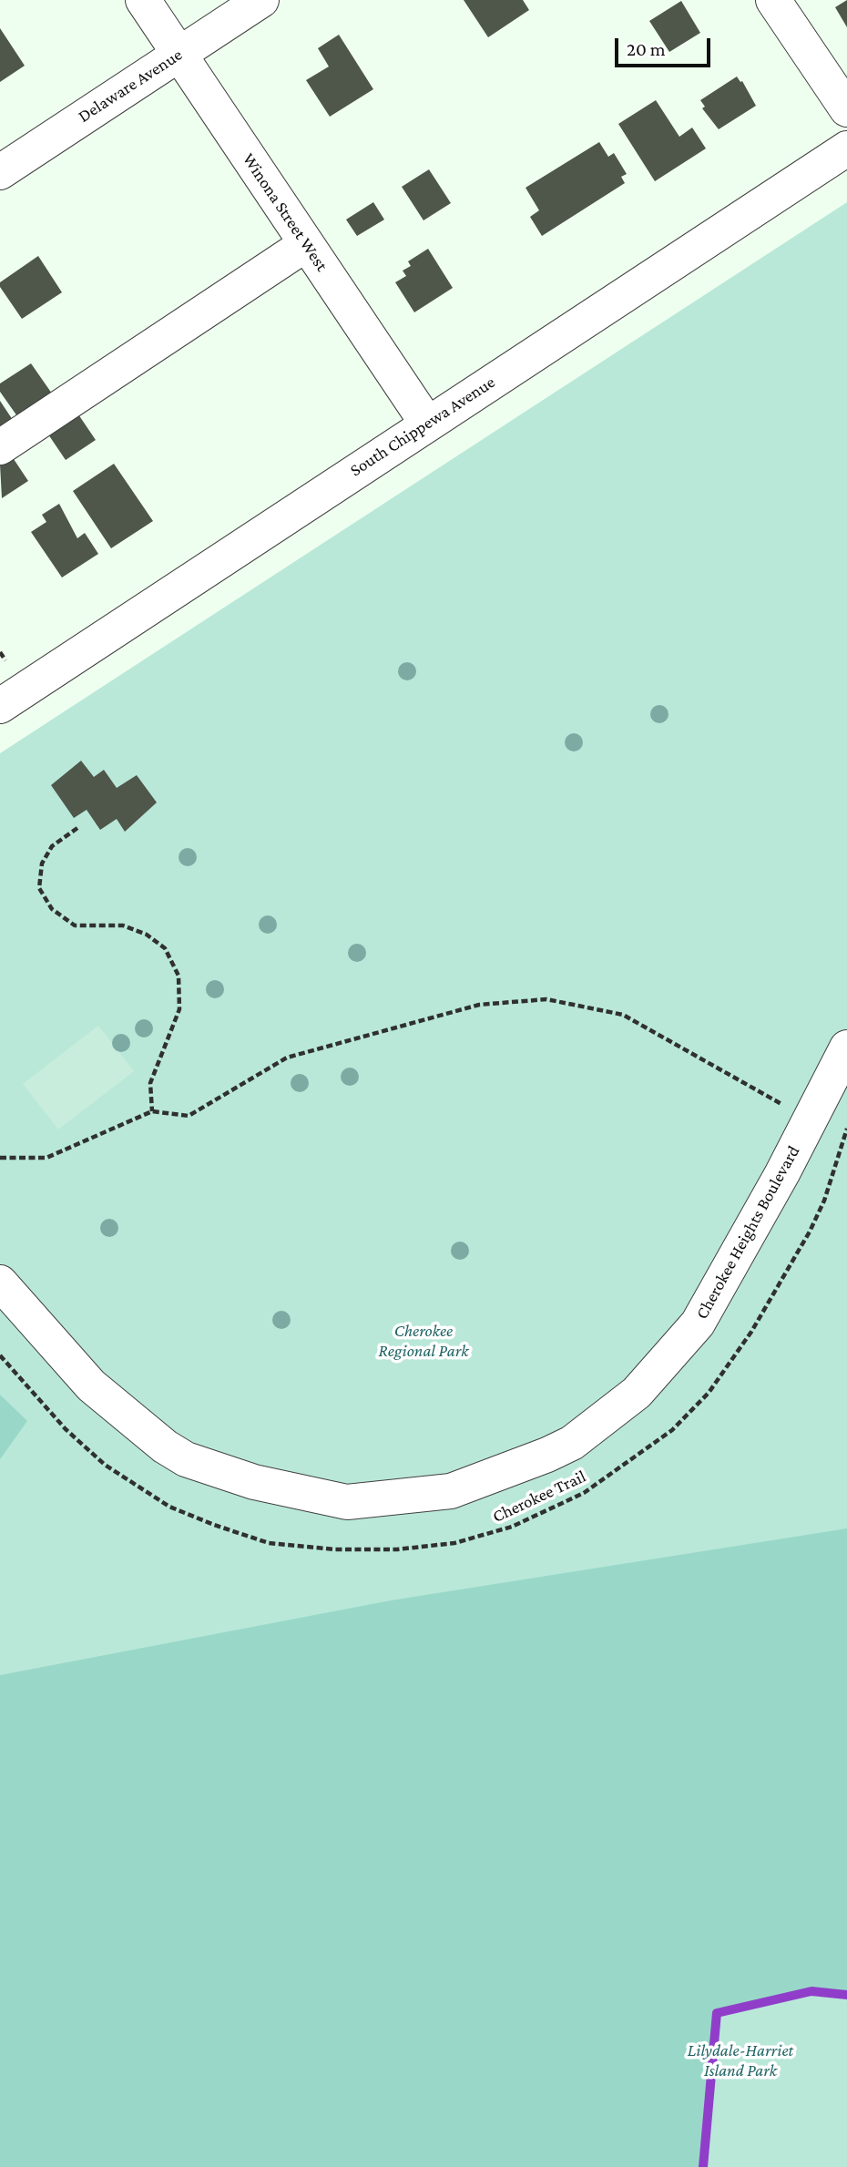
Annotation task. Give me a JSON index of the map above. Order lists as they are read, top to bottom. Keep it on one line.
{"streets":{"street":["Delaware Avenue","Winona Street West","South Chippewa Avenue","Cherokee Heights Boulevard"],"path":["Cherokee Trail"]},"crossings":[["Delaware Avenue","Winona Street West"],["Winona Street West","South Chippewa Avenue"]],"parks":["Cherokee Regional Park","Lilydale-Harriet Island Park"],"scale_bar":"20 m"}
